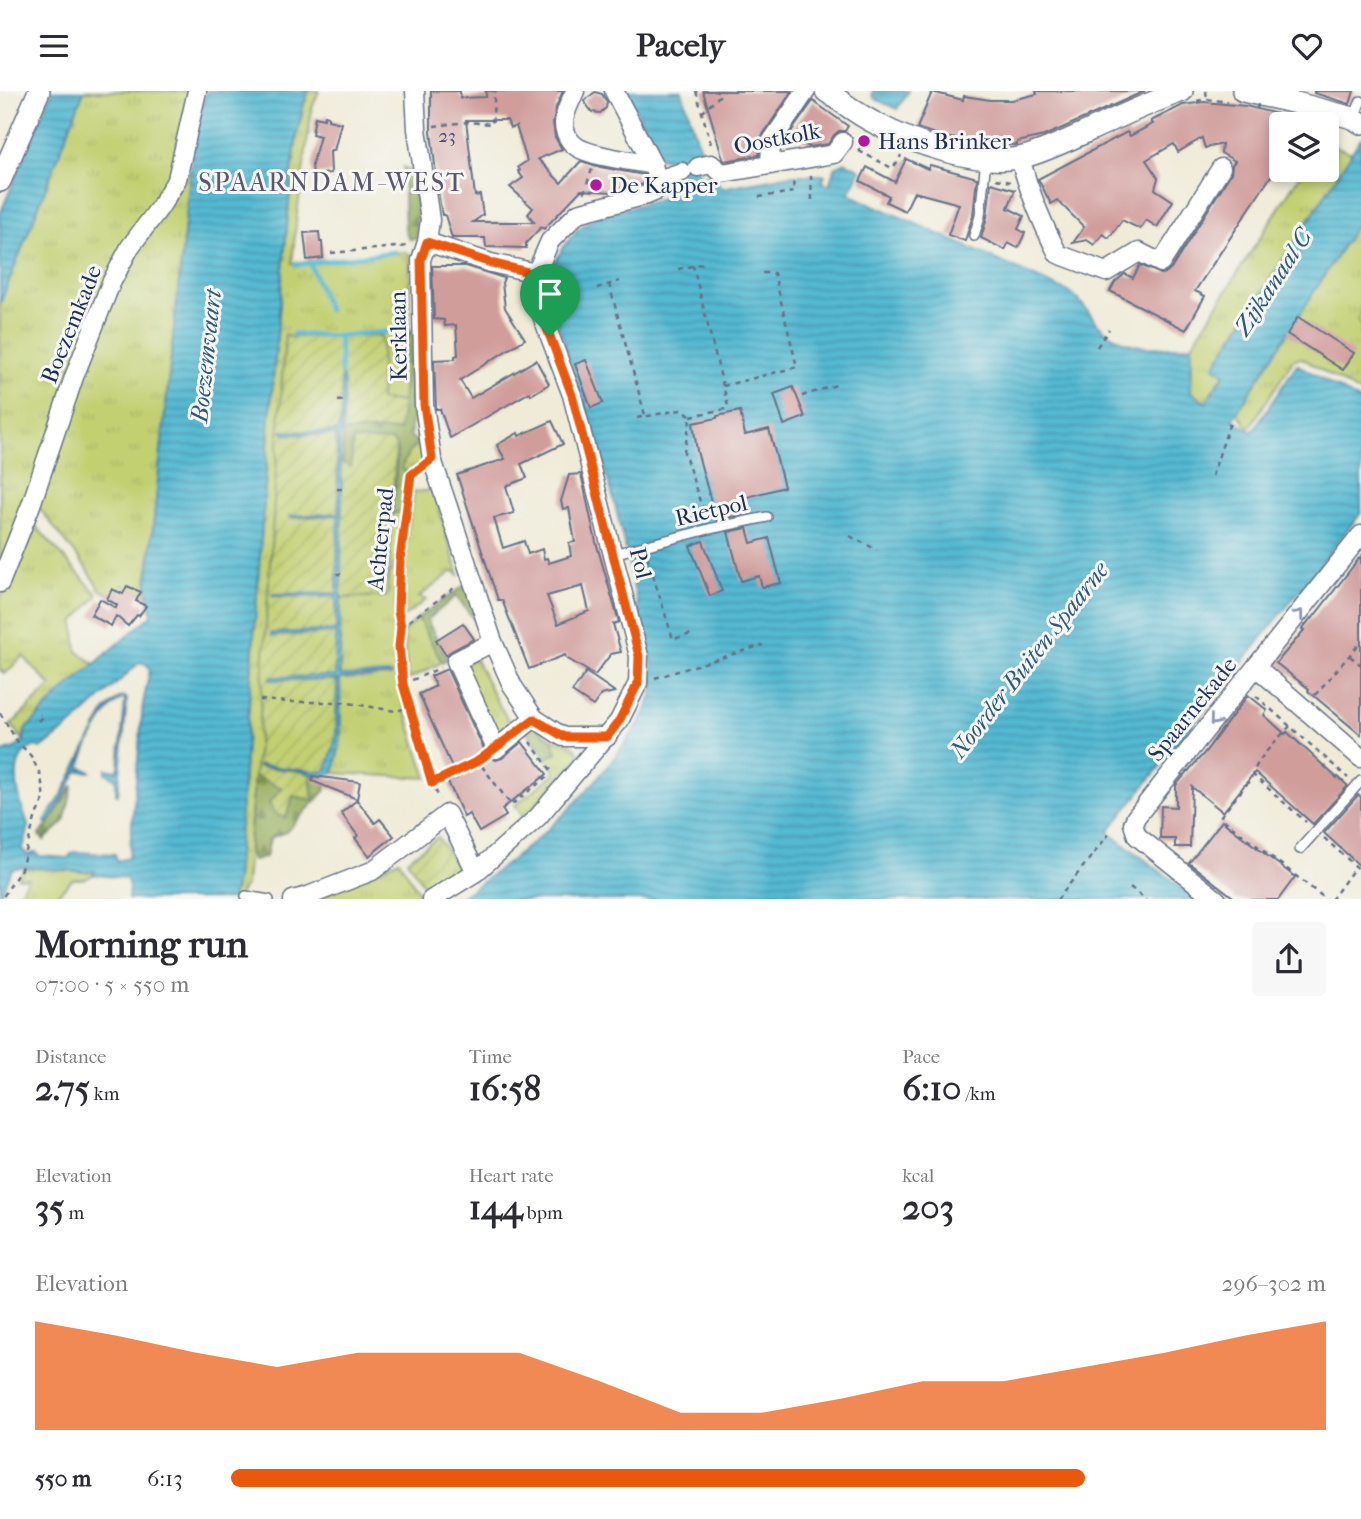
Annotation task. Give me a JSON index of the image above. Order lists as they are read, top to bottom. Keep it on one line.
{"streets":{"street":["Oostkolk","Boezemkade","Kerklaan","Pol","Spaarnekade"],"lane":["Rietpol"],"path":["Achterpad"]},"crossings":[["Kerklaan","Achterpad"],["Kerklaan","Pol"],["Rietpol","Pol"]],"districts":["SPAARNDAM-WEST"],"water":["Zijkanaal C","Boezemvaart","Noorder Buiten Spaarne"],"places":["Hans Brinker","De Kapper"],"house_numbers":["23"],"page":{"header":"Pacely","heading":["Morning run","07:00 · 5 × 550 m"],"stats":[["Distance","2.75 km"],["Time","16:58"],["Pace","6:10 /km"],["Elevation","35 m"],["Heart rate","144 bpm"],["kcal","203"]],"chart":["Elevation","296–302 m"],"list":[{"name":"550 m","note":"6:13"}]}}
